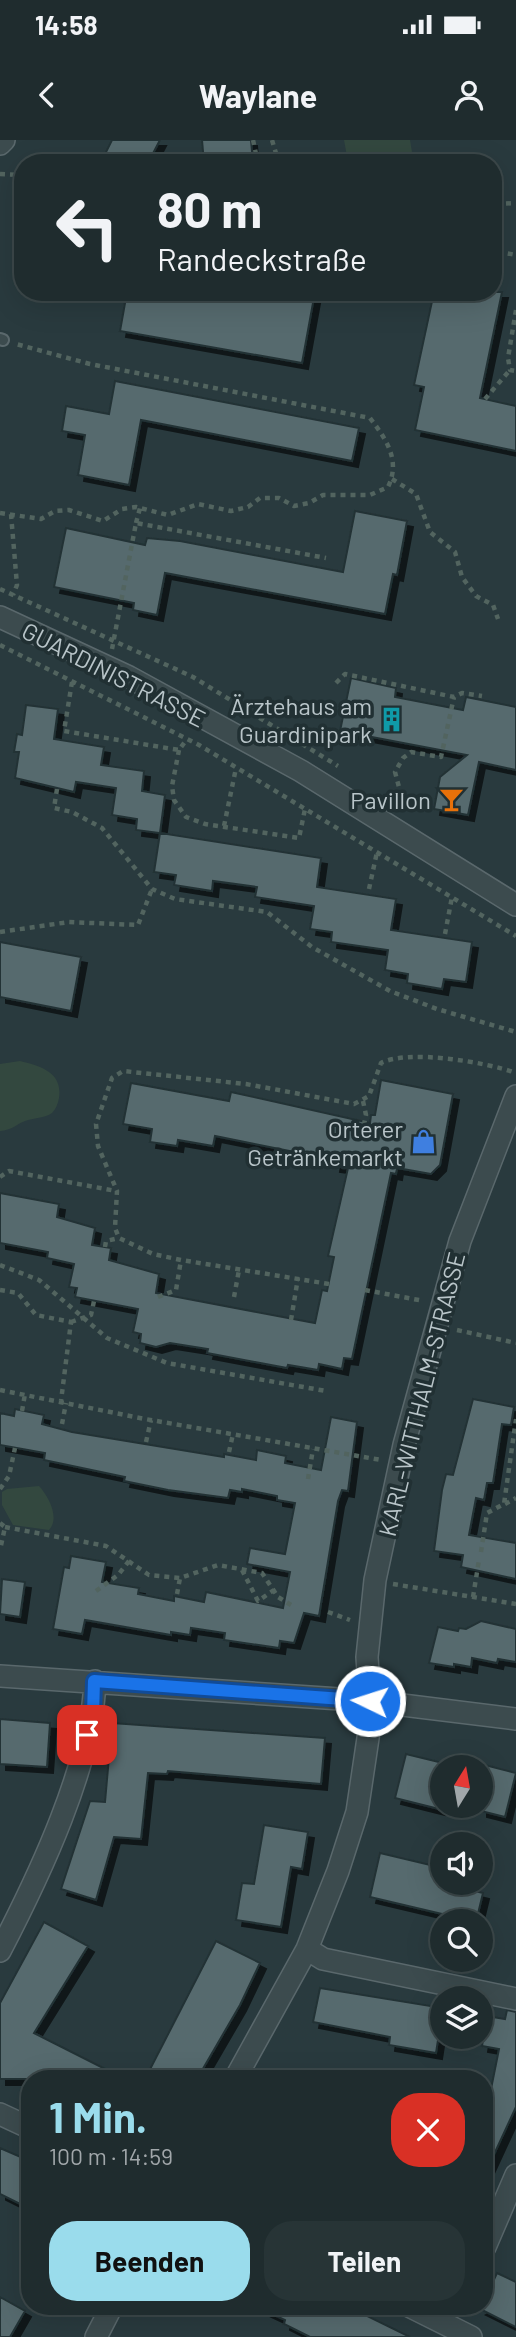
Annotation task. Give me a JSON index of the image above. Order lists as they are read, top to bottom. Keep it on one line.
{"streets":{"street":["GUARDINISTRASSE","KARL-WITTHALM-STRASSE"]},"places":{"building":["Ärztehaus am Guardinipark"],"bar":["Pavillon"],"shop":["Orterer Getränkemarkt"]},"north":"top","page":{"status":"14:58","header":"Waylane","turn":["80 m","Randeckstraße"],"heading":["1 Min.","100 m · 14:59"],"buttons":["Beenden","Teilen"]}}
